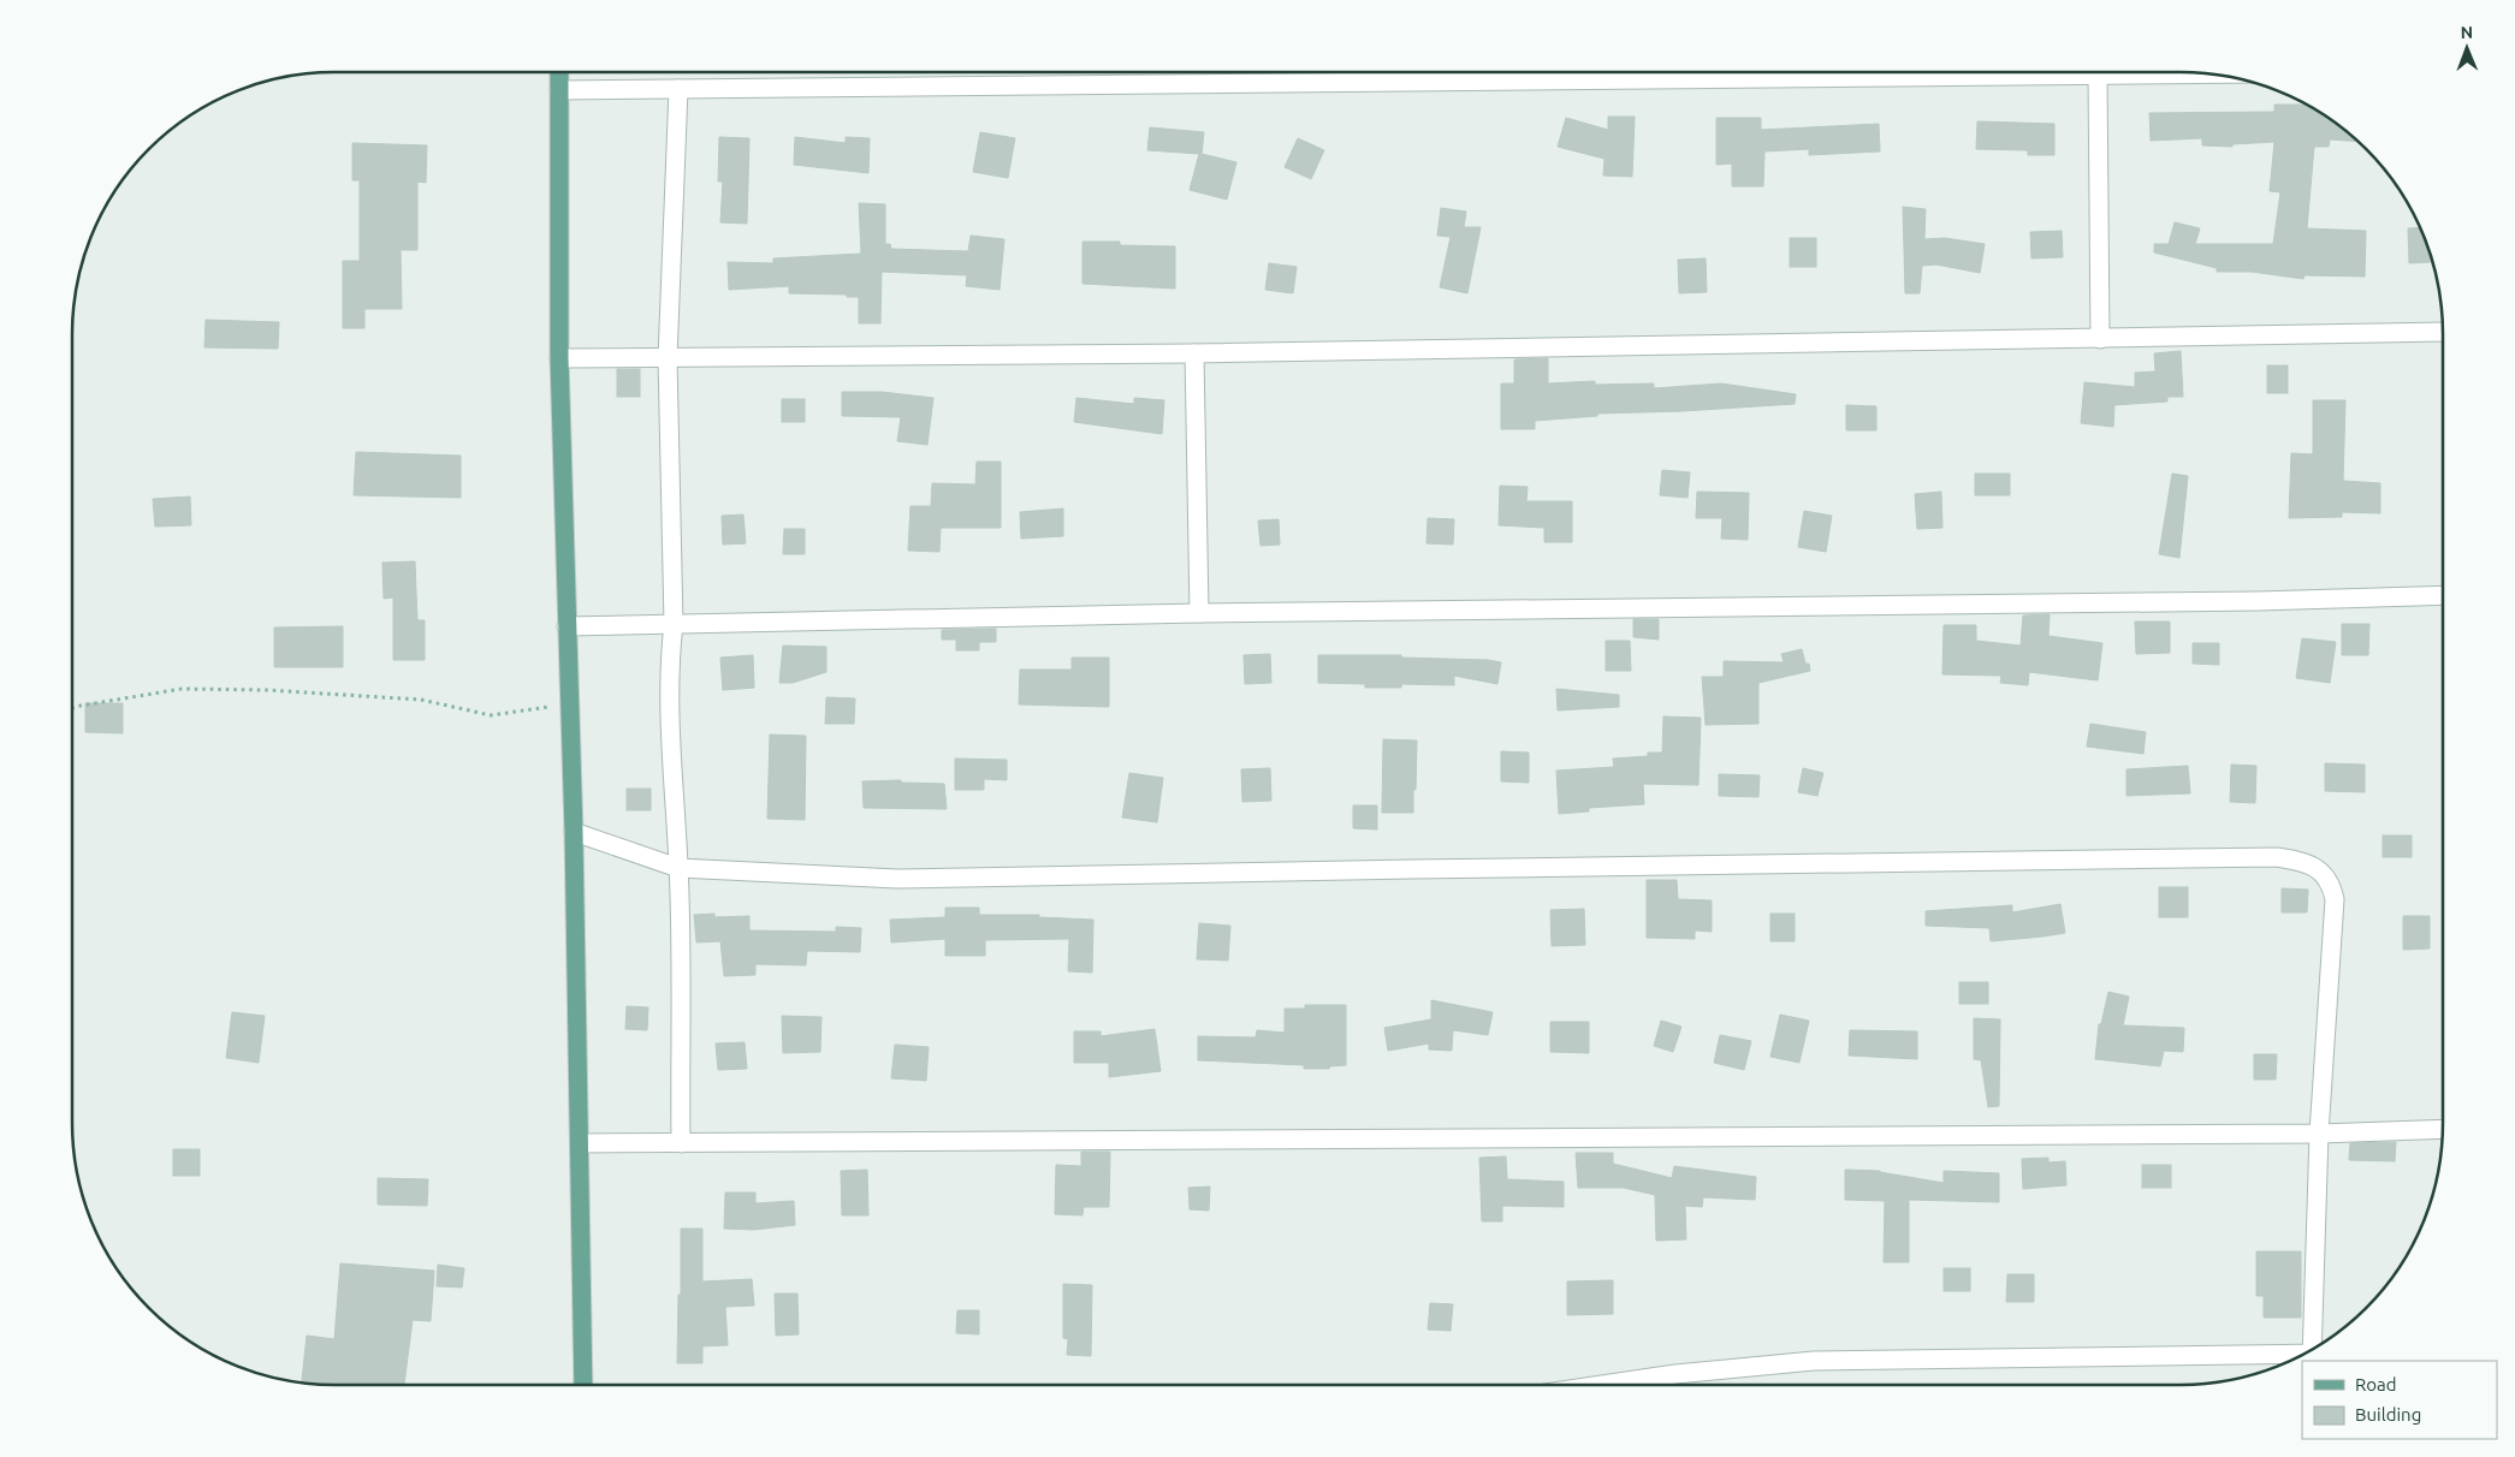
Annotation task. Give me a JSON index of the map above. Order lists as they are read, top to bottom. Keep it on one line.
{"legend":["Road","Building"],"north":"top"}
